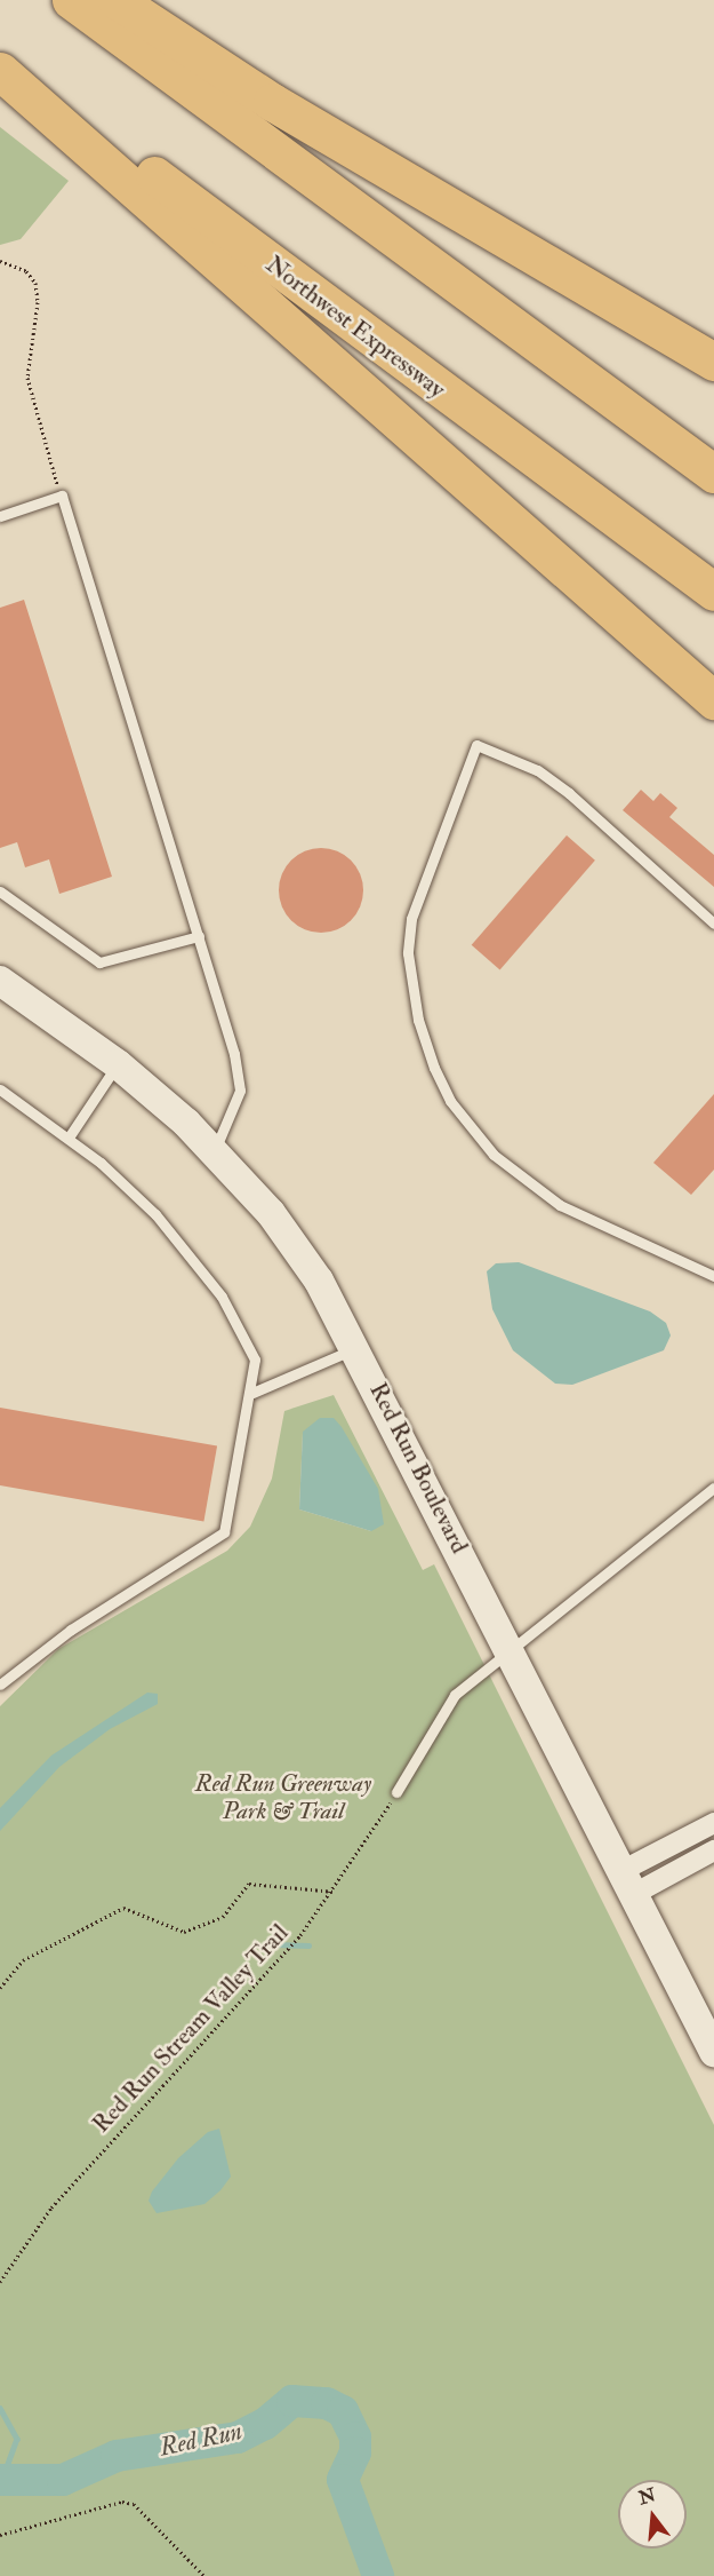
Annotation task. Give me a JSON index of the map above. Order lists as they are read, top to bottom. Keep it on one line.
{"streets":{"highway":["Northwest Expressway"],"main road":["Red Run Boulevard"],"path":["Red Run Stream Valley Trail"]},"water":["Red Run"],"parks":["Red Run Greenway Park & Trail"],"north":"top"}
